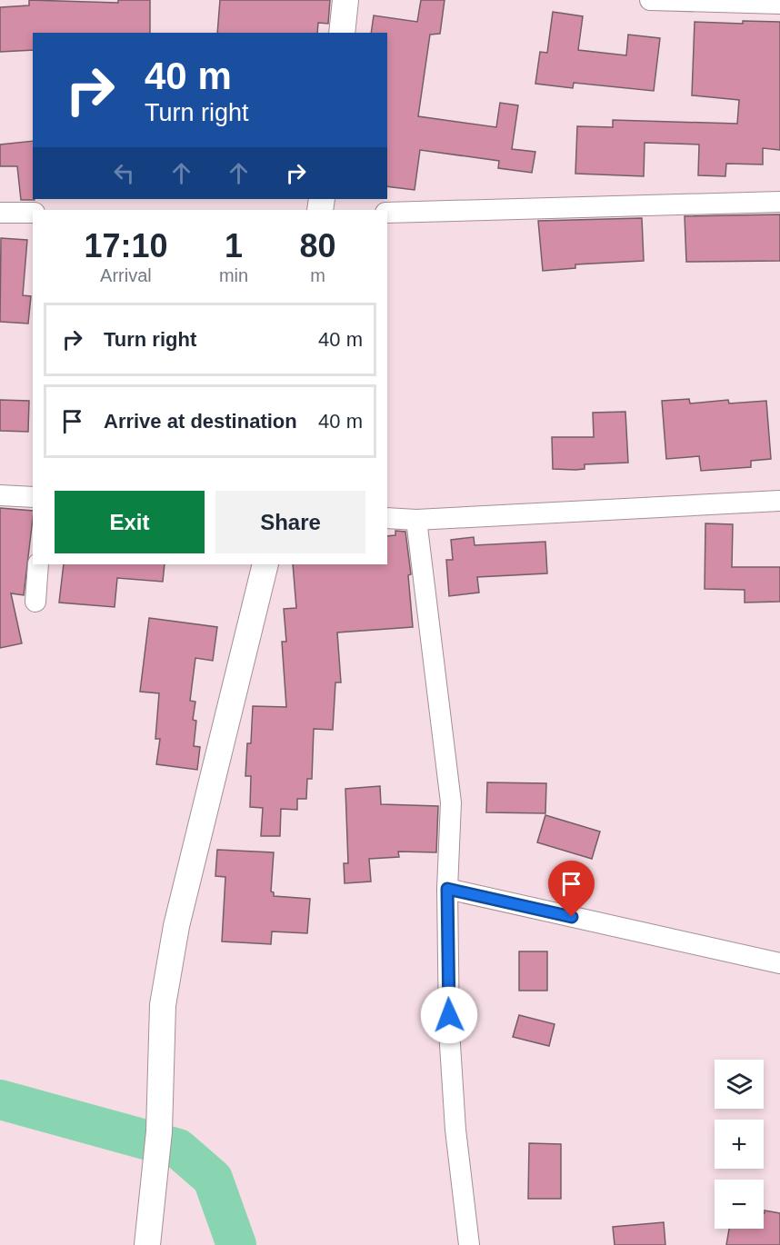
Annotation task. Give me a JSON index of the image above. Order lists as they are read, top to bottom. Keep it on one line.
{"page":{"turn":["40 m","Turn right"],"eta":["17:10","Arrival","1","min","80","m"],"list":[{"name":"Turn right","value":"40 m"},{"name":"Arrive at destination","value":"40 m"}],"buttons":["Exit","Share"],"map_buttons":["+","−"]}}
